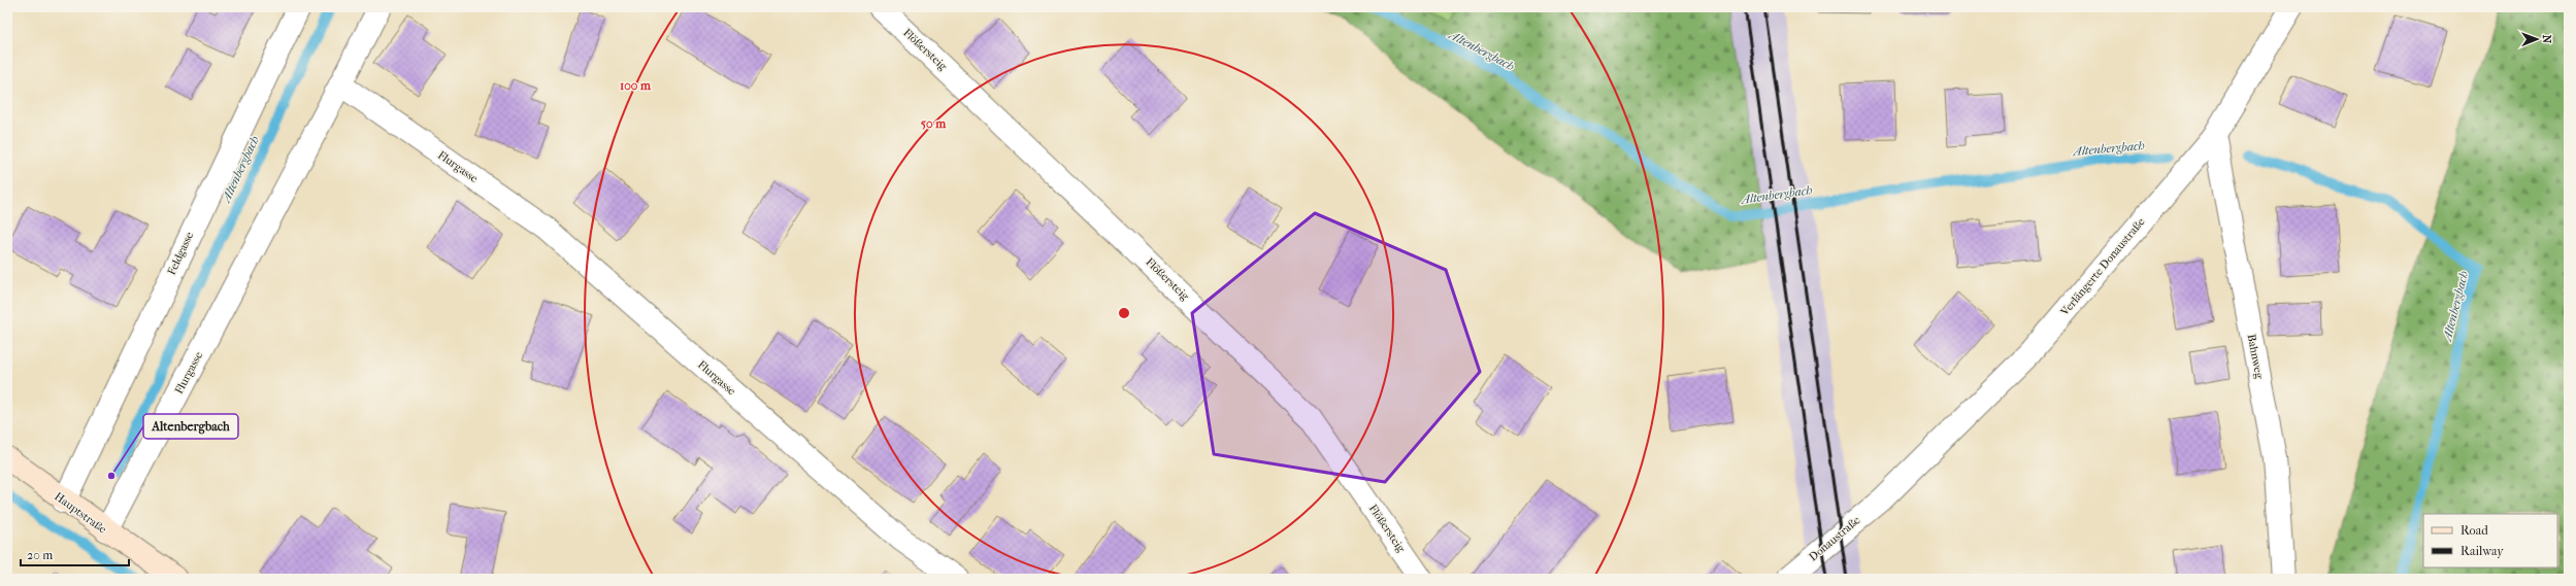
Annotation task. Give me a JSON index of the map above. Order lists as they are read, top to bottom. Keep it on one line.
{"streets":{"main road":["Hauptstraße"],"street":["Flößersteig","Flurgasse","Feldgasse","Verlängerte Donaustraße","Bahnweg","Donaustraße"]},"crossings":[["Flurgasse","Hauptstraße"],["Feldgasse","Hauptstraße"],["Verlängerte Donaustraße","Bahnweg"],["Verlängerte Donaustraße","Donaustraße"]],"water":["Altenbergbach"],"places":["Altenbergbach"],"legend":["Road","Railway"],"scale_bar":"20 m","north":"right","rings":["100 m","50 m"]}
